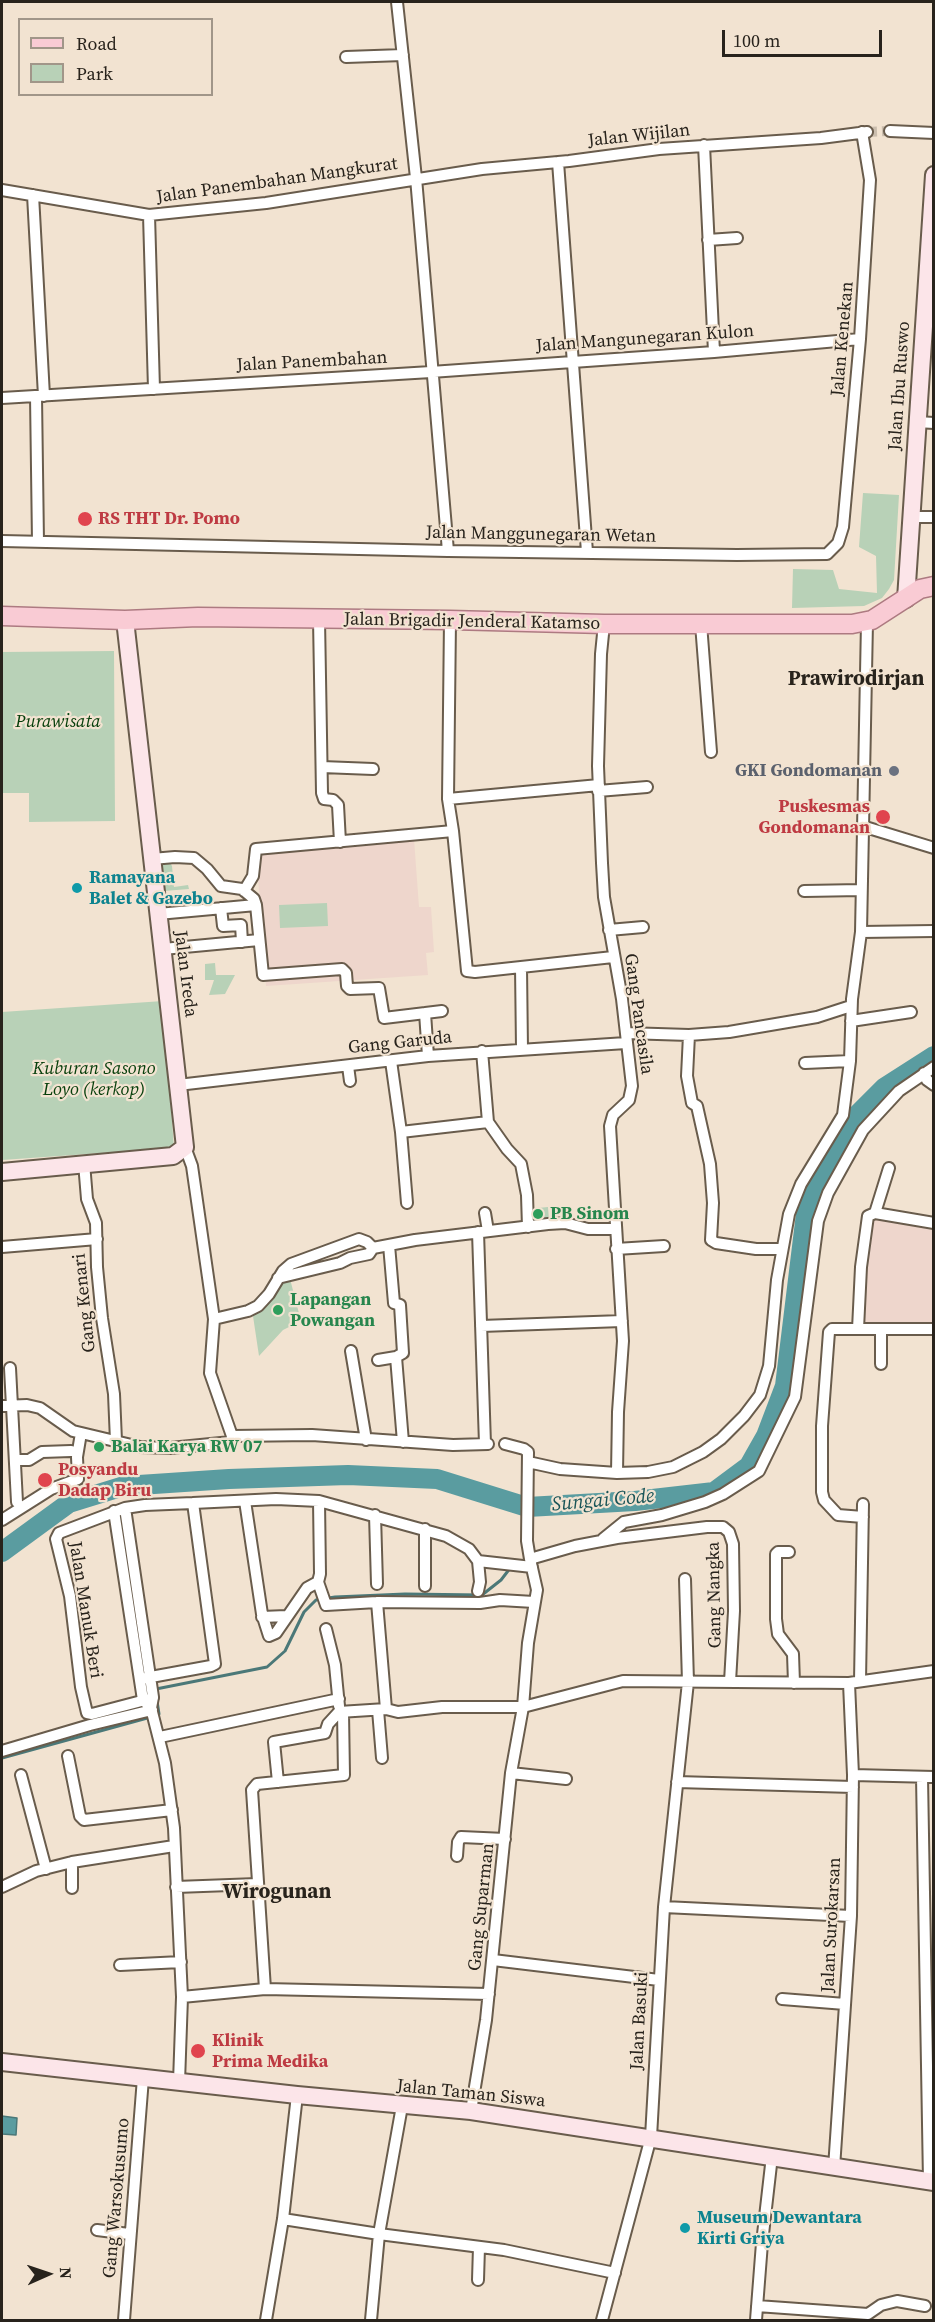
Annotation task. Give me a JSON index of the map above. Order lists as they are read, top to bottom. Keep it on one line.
{"streets":{"main road":["Jalan Brigadir Jenderal Katamso"],"street":["Jalan Wijilan","Jalan Panembahan Mangkurat","Jalan Mangunegaran Kulon","Jalan Kenekan","Jalan Panembahan","Jalan Ibu Ruswo","Jalan Manggunegaran Wetan","Jalan Ireda","Gang Pancasila","Gang Garuda","Gang Kenari","Gang Nangka","Jalan Manuk Beri","Gang Suparman","Jalan Surokarsan","Jalan Basuki","Jalan Taman Siswa","Gang Warsokusumo"]},"crossings":[["Jalan Wijilan","Jalan Panembahan Mangkurat"],["Jalan Wijilan","Jalan Kenekan"],["Jalan Mangunegaran Kulon","Jalan Kenekan"],["Jalan Mangunegaran Kulon","Jalan Panembahan"],["Jalan Kenekan","Jalan Manggunegaran Wetan"],["Jalan Ibu Ruswo","Jalan Brigadir Jenderal Katamso"],["Jalan Brigadir Jenderal Katamso","Jalan Ireda"],["Jalan Brigadir Jenderal Katamso","Gang Pancasila"],["Jalan Ireda","Gang Garuda"],["Gang Pancasila","Gang Garuda"],["Gang Suparman","Jalan Taman Siswa"],["Jalan Surokarsan","Jalan Taman Siswa"],["Jalan Basuki","Jalan Taman Siswa"],["Jalan Taman Siswa","Gang Warsokusumo"]],"districts":["Prawirodirjan","Wirogunan"],"water":["Sungai Code"],"parks":["Purawisata","Kuburan Sasono Loyo (kerkop)"],"places":["RS THT Dr. Pomo","GKI Gondomanan","Puskesmas Gondomanan","Ramayana Balet & Gazebo","PB Sinom","Lapangan Powangan","Balai Karya RW 07","Posyandu Dadap Biru","Klinik Prima Medika","Museum Dewantara Kirti Griya"],"legend":["Road","Park"],"scale_bar":"100 m","north":"right"}
